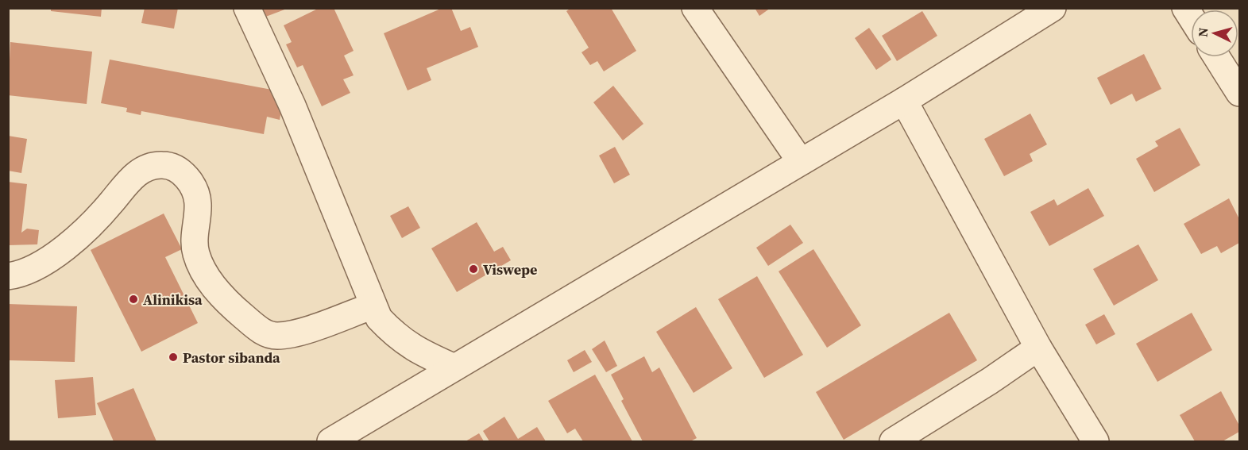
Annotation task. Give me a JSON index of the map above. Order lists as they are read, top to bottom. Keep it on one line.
{"places":["Viswepe","Alinikisa","Pastor sibanda"],"north":"left"}
